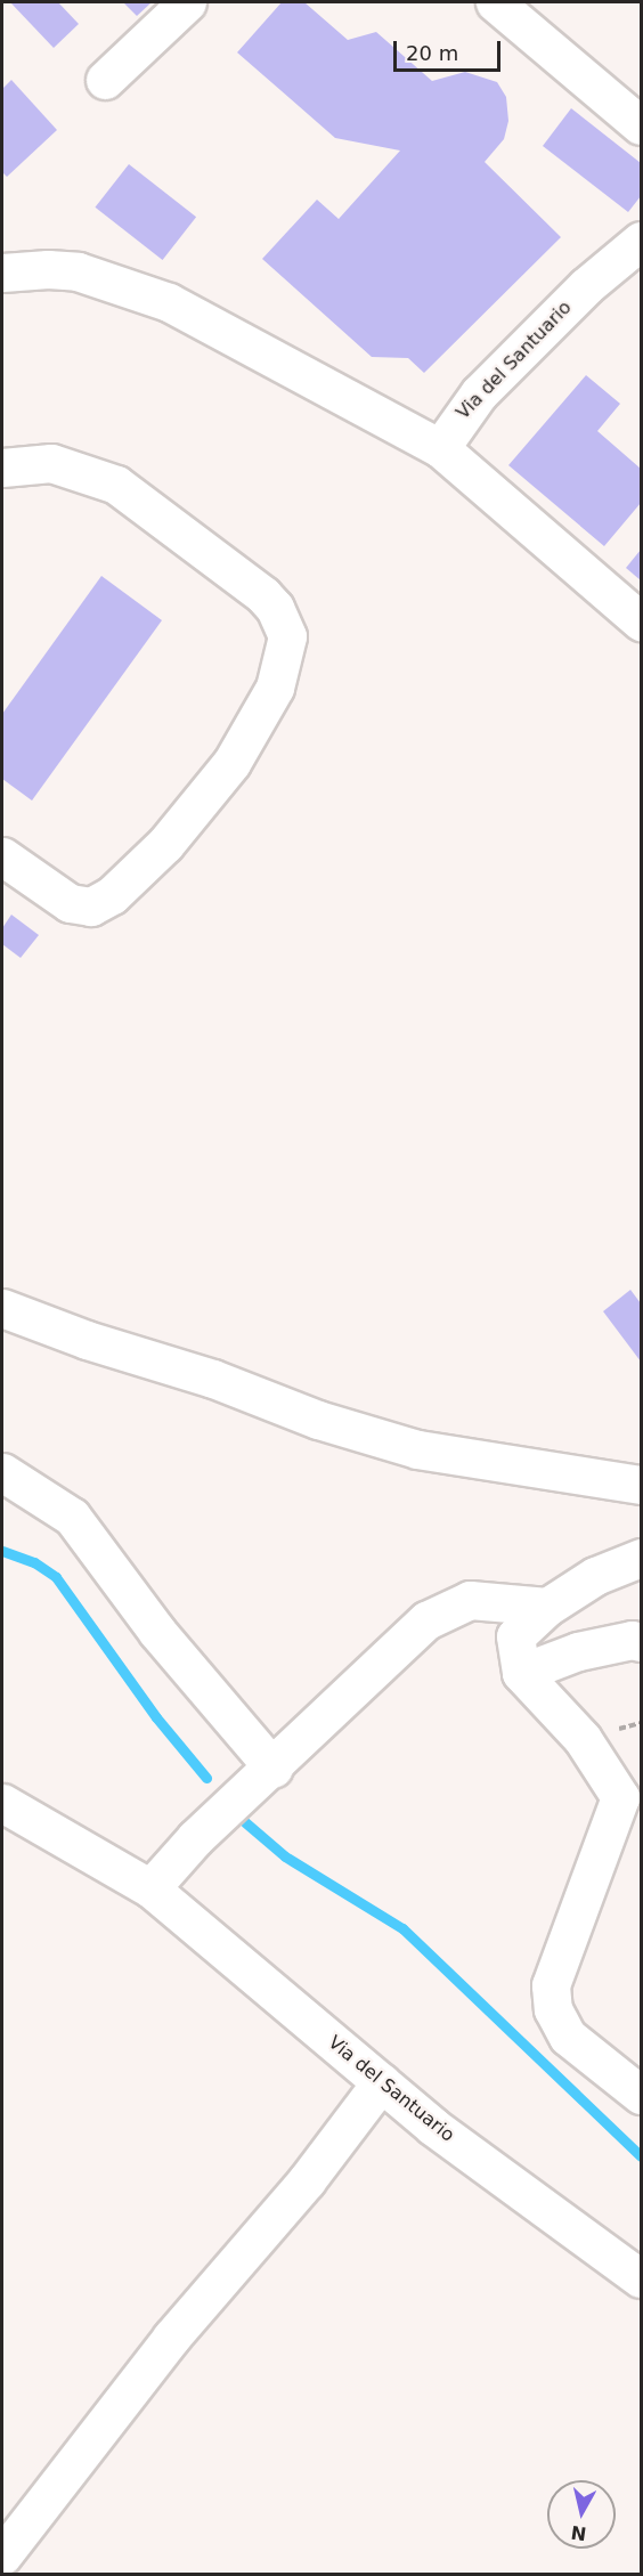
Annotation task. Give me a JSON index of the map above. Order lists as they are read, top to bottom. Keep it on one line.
{"streets":{"main road":["Via del Santuario"]},"scale_bar":"20 m","north":"bottom"}
